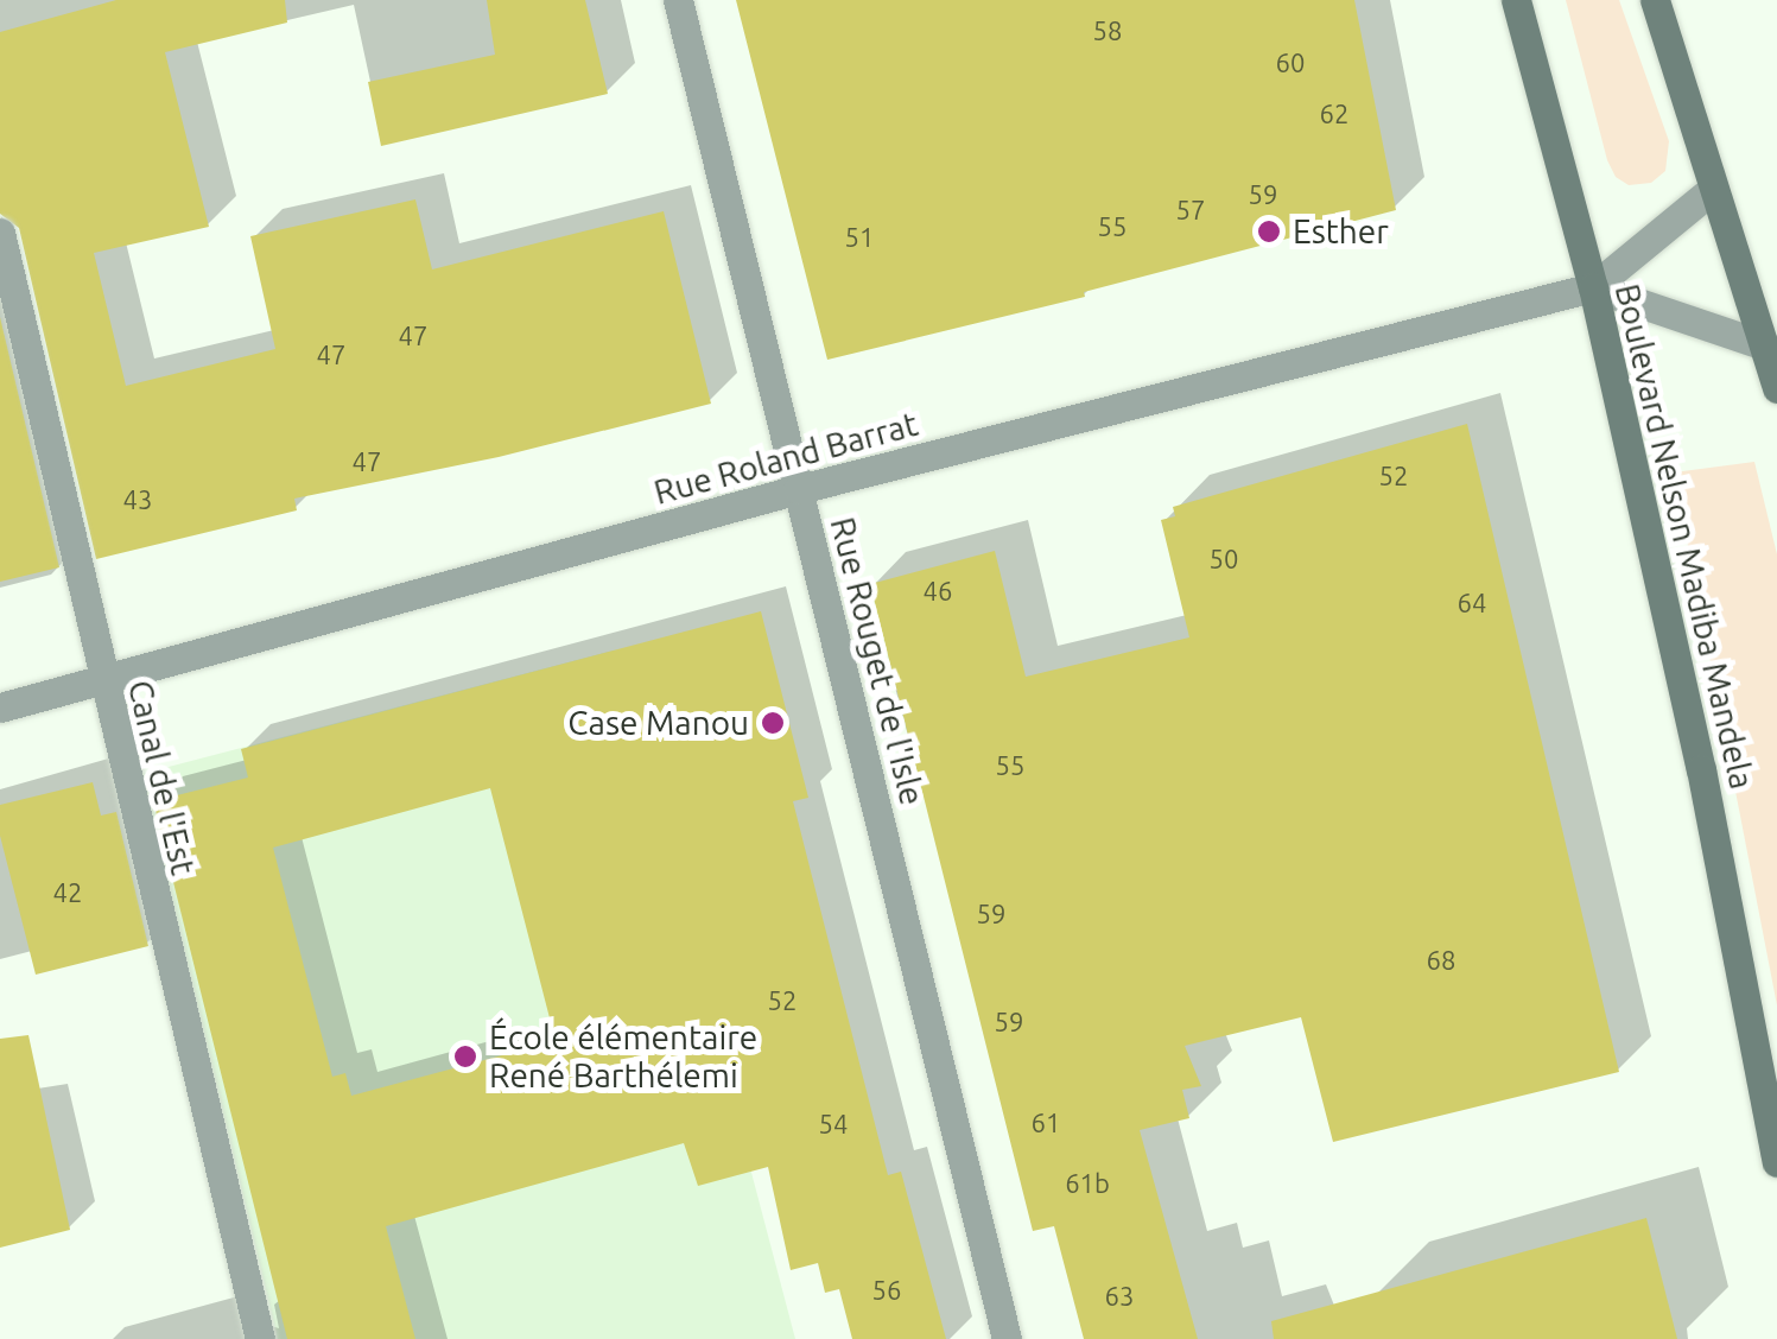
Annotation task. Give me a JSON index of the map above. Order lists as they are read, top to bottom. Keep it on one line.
{"streets":{"main road":["Boulevard Nelson Madiba Mandela"],"street":["Rue Roland Barrat","Rue Rouget de l'Isle","Canal de l'Est"]},"crossings":[["Rue Roland Barrat","Boulevard Nelson Madiba Mandela"],["Rue Roland Barrat","Rue Rouget de l'Isle"],["Rue Roland Barrat","Canal de l'Est"]],"places":["Esther","Case Manou","École élémentaire René Barthélemi"],"house_numbers":["58","60","62","59","57","55","51","47","47","47","52","43","50","46","64","55","42","59","68","52","59","61","54","61b","56","63"]}
